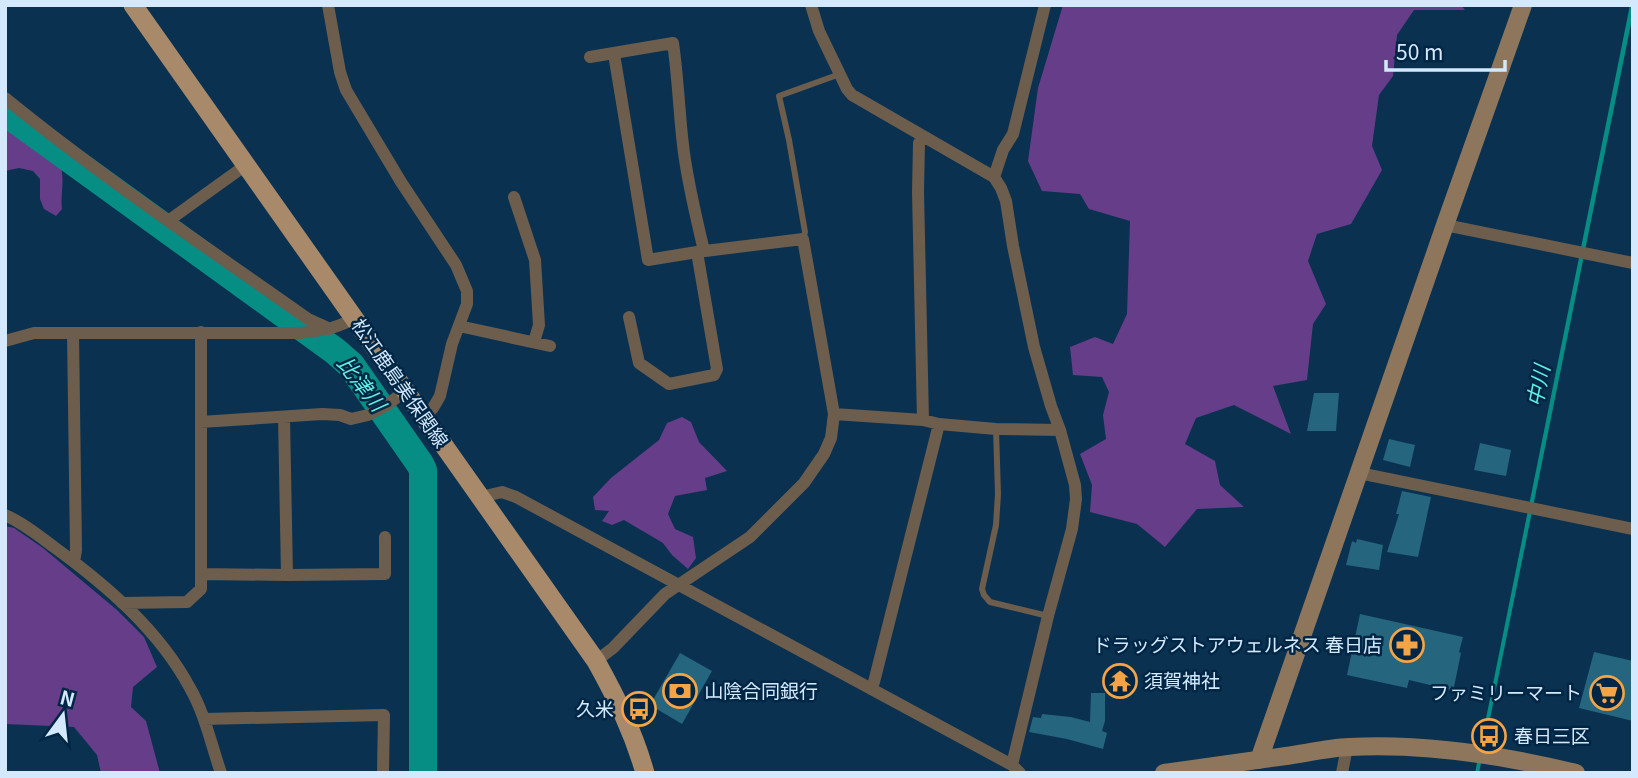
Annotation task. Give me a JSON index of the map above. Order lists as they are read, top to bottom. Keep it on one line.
{"streets":{"main road":["松江鹿島美保関線"]},"water":["比津川","中川"],"places":{"pharmacy":["ドラッグストアウェルネス 春日店"],"temple":["須賀神社"],"bank":["山陰合同銀行"],"supermarket":["ファミリーマート"],"bus stop":["久米","春日三区"]},"scale_bar":"50 m","north":"top"}
